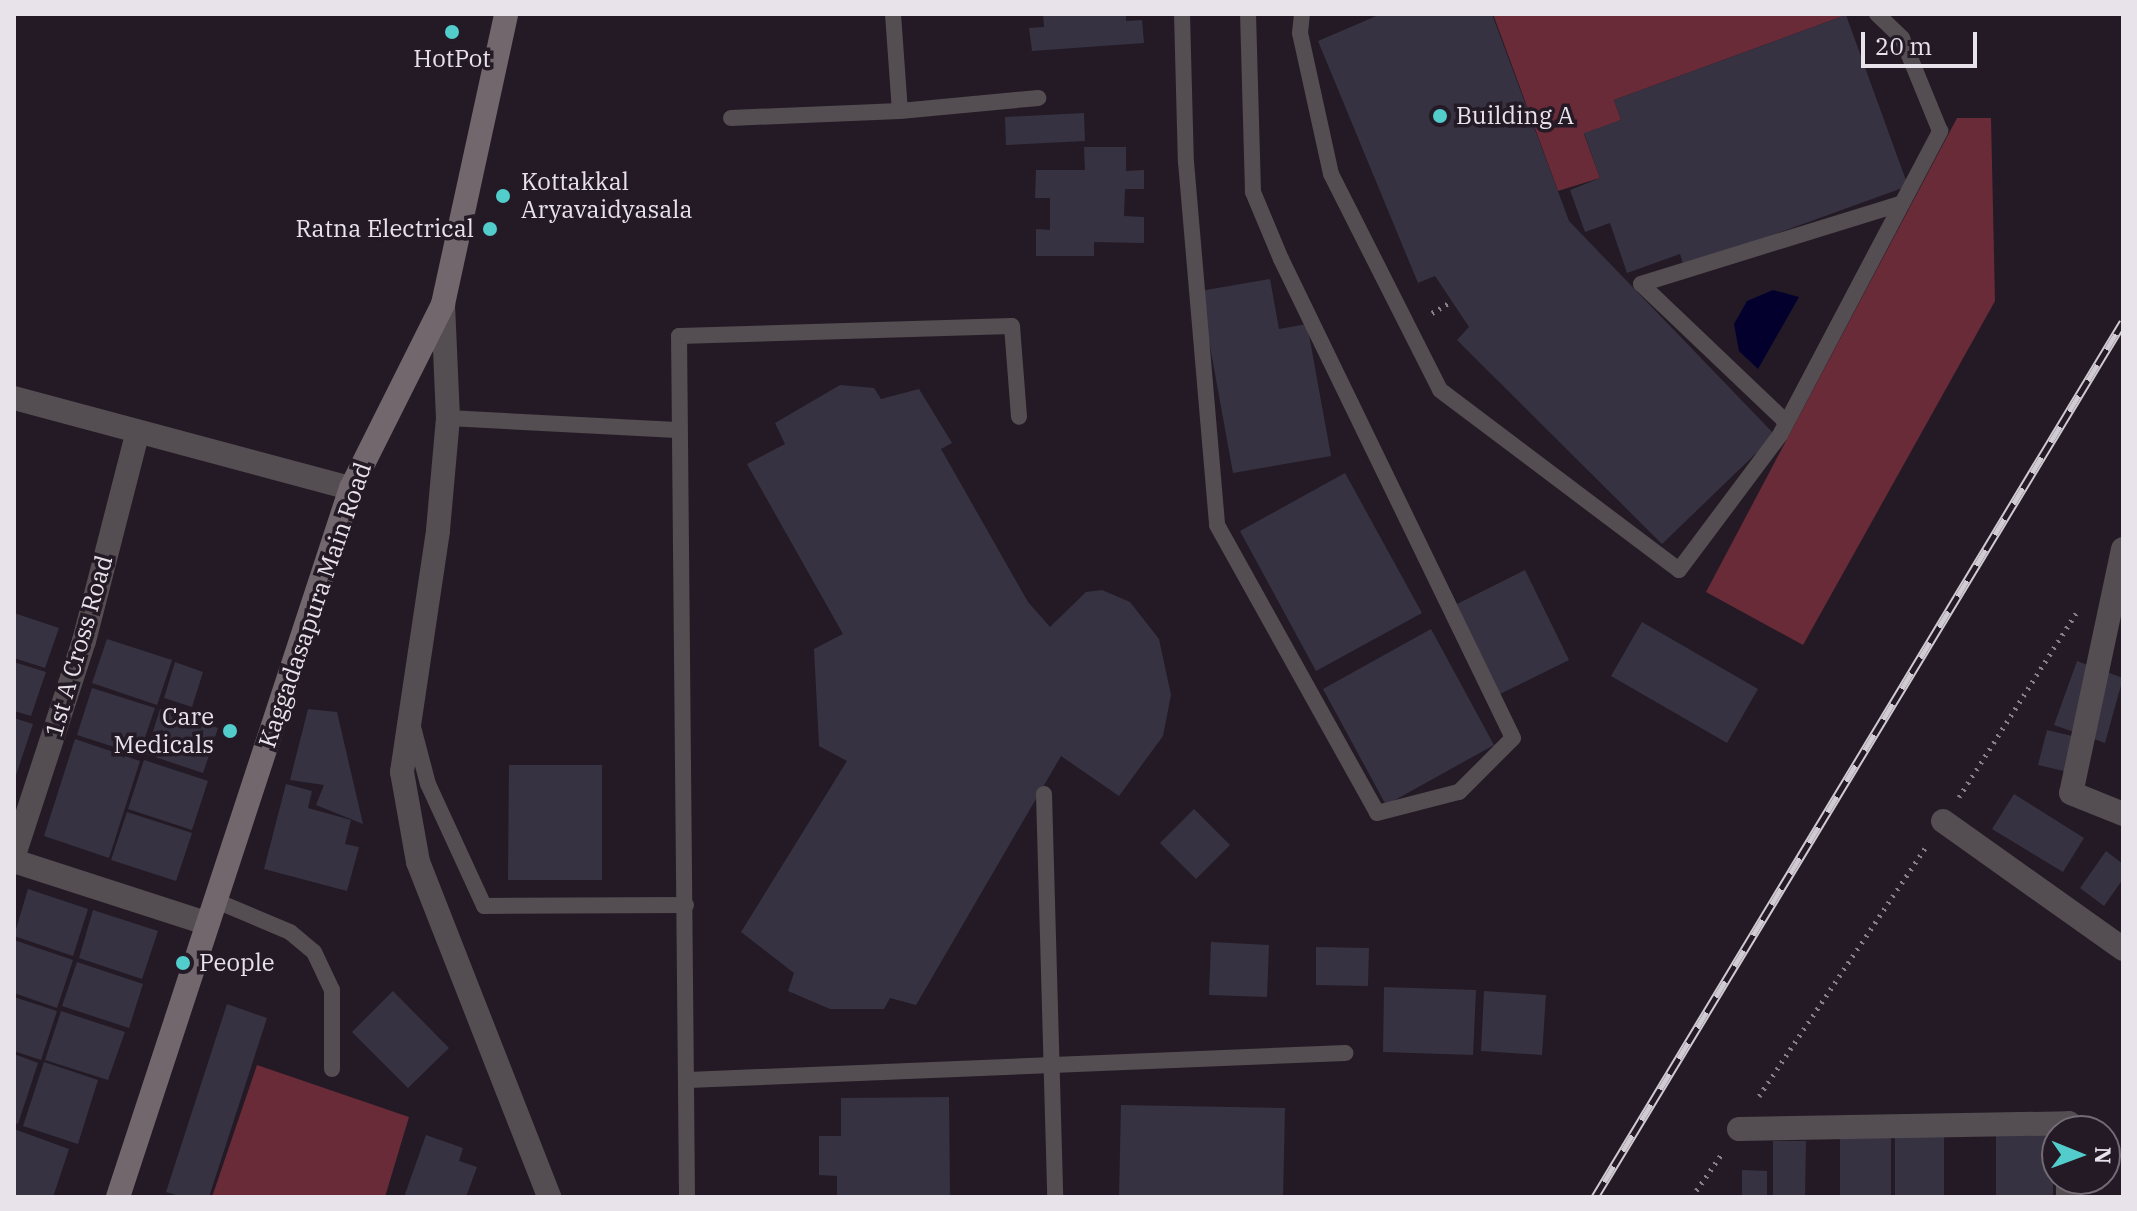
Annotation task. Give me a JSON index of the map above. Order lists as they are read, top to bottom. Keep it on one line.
{"streets":{"main road":["Kaggadasapura Main Road"],"street":["1st A Cross Road"]},"places":["HotPot","Building A","Kottakkal Aryavaidyasala","Ratna Electrical","Care Medicals","People"],"scale_bar":"20 m","north":"right"}
